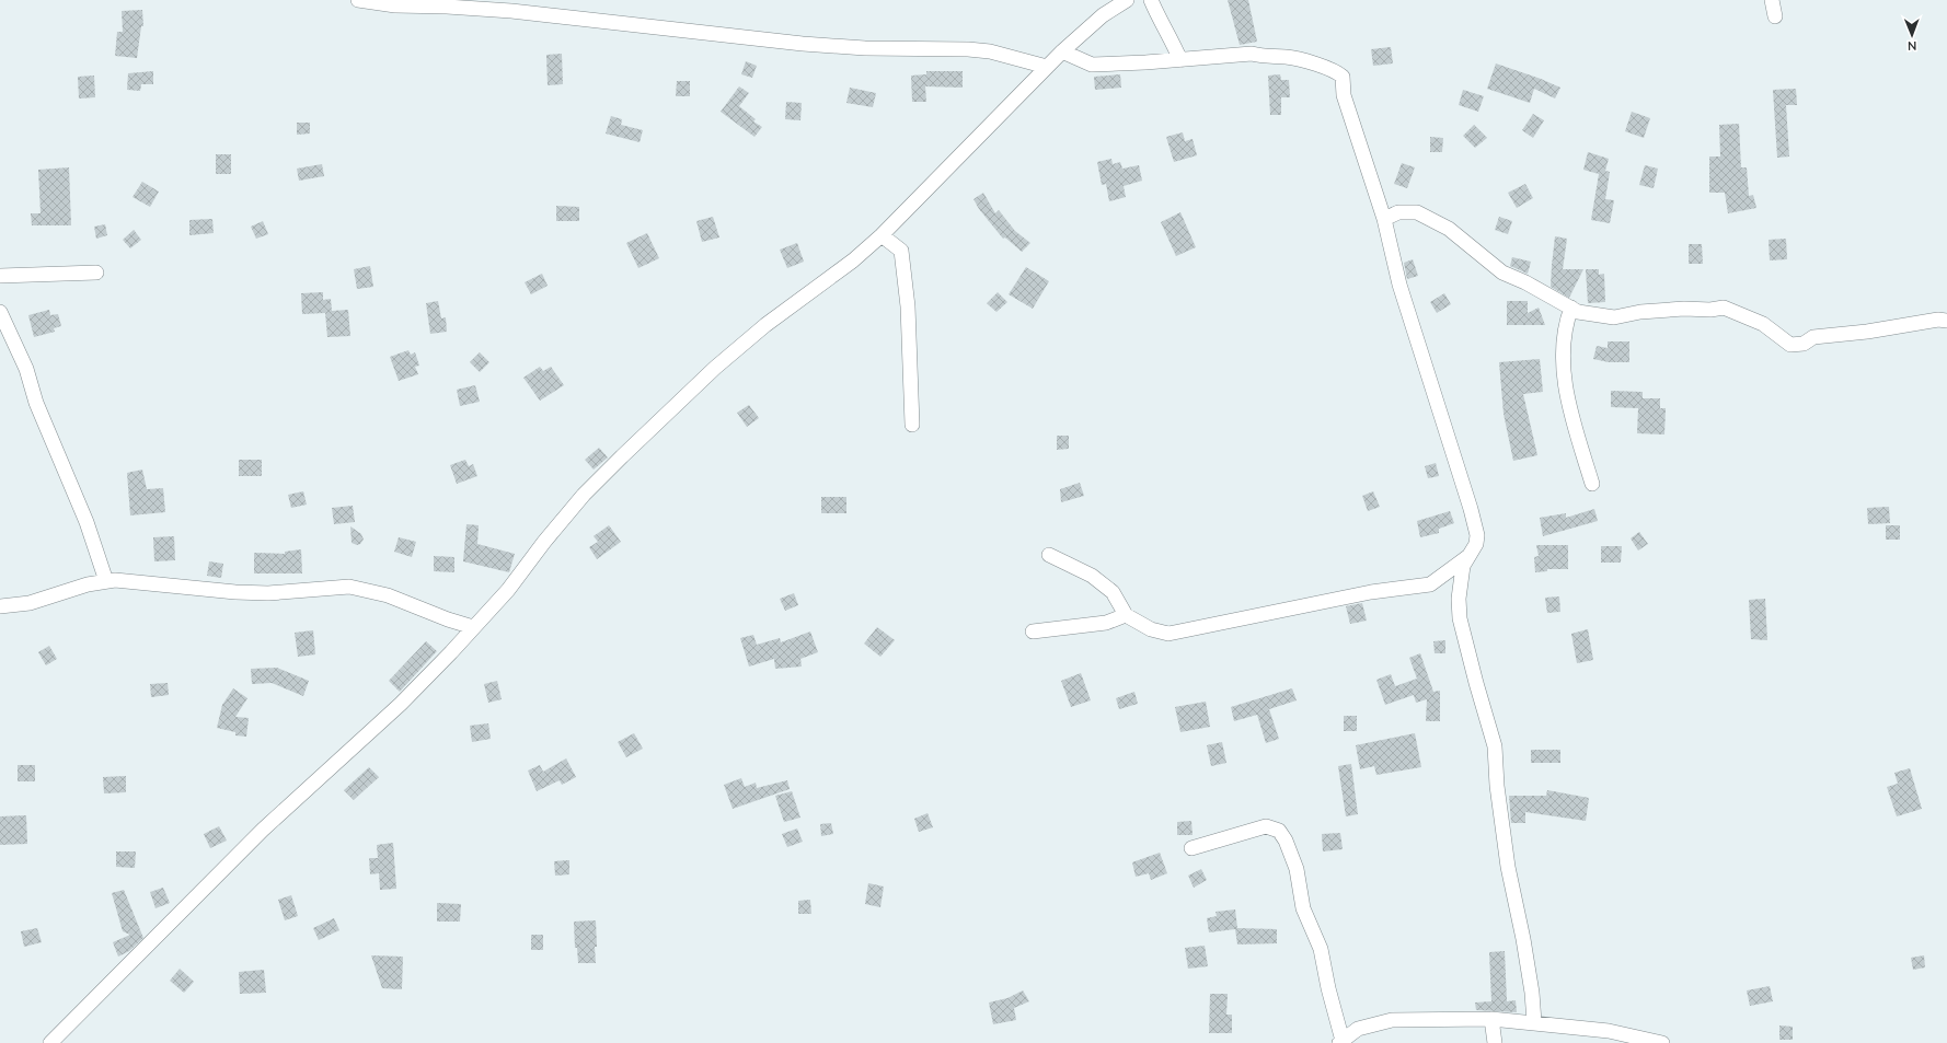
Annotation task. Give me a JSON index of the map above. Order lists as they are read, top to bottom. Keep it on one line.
{"north":"bottom"}
